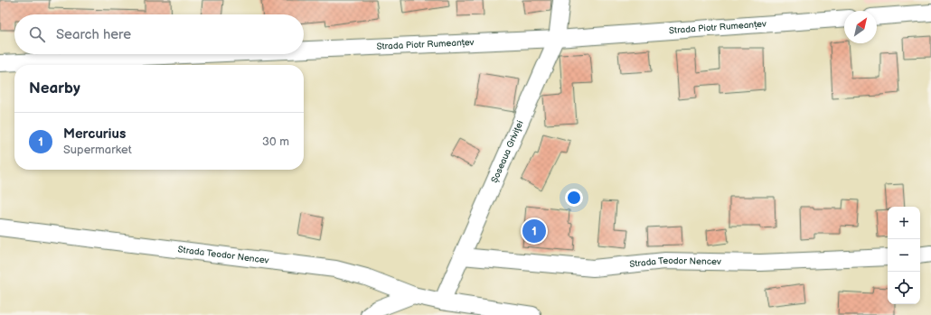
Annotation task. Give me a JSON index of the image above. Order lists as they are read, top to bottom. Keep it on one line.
{"streets":{"street":["Strada Piotr Rumeanțev","Șoseaua Griviţei","Strada Teodor Nencev"]},"crossings":[["Strada Piotr Rumeanțev","Șoseaua Griviţei"],["Șoseaua Griviţei","Strada Teodor Nencev"]],"north":"top right","page":{"search":"Search here","heading":"Nearby","list":[{"mark":"1","name":"Mercurius","note":"Supermarket","value":"30 m"}],"map_buttons":["+","−"],"pins":"1"}}
